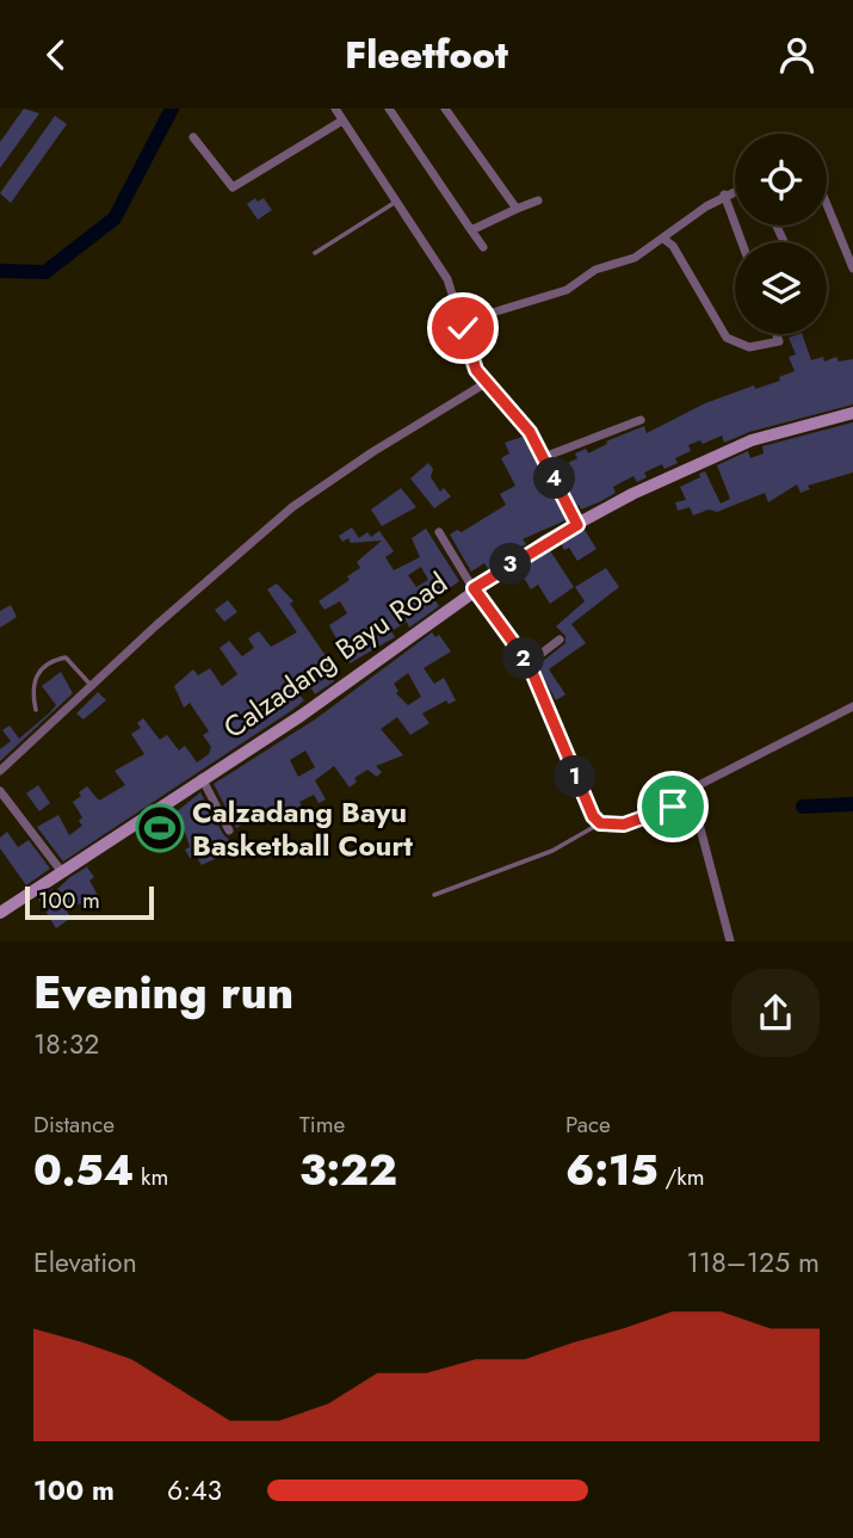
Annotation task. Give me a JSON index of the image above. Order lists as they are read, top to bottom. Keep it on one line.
{"streets":{"street":["Calzadang Bayu Road"]},"places":{"sports":["Calzadang Bayu Basketball Court"]},"scale_bar":"100 m","page":{"header":"Fleetfoot","pins":["4","3","2","1"],"scale":"100 m","heading":["Evening run","18:32"],"stats":[["Distance","0.54 km"],["Time","3:22"],["Pace","6:15 /km"]],"chart":["Elevation","118–125 m"],"list":[{"name":"100 m","note":"6:43"}]}}
